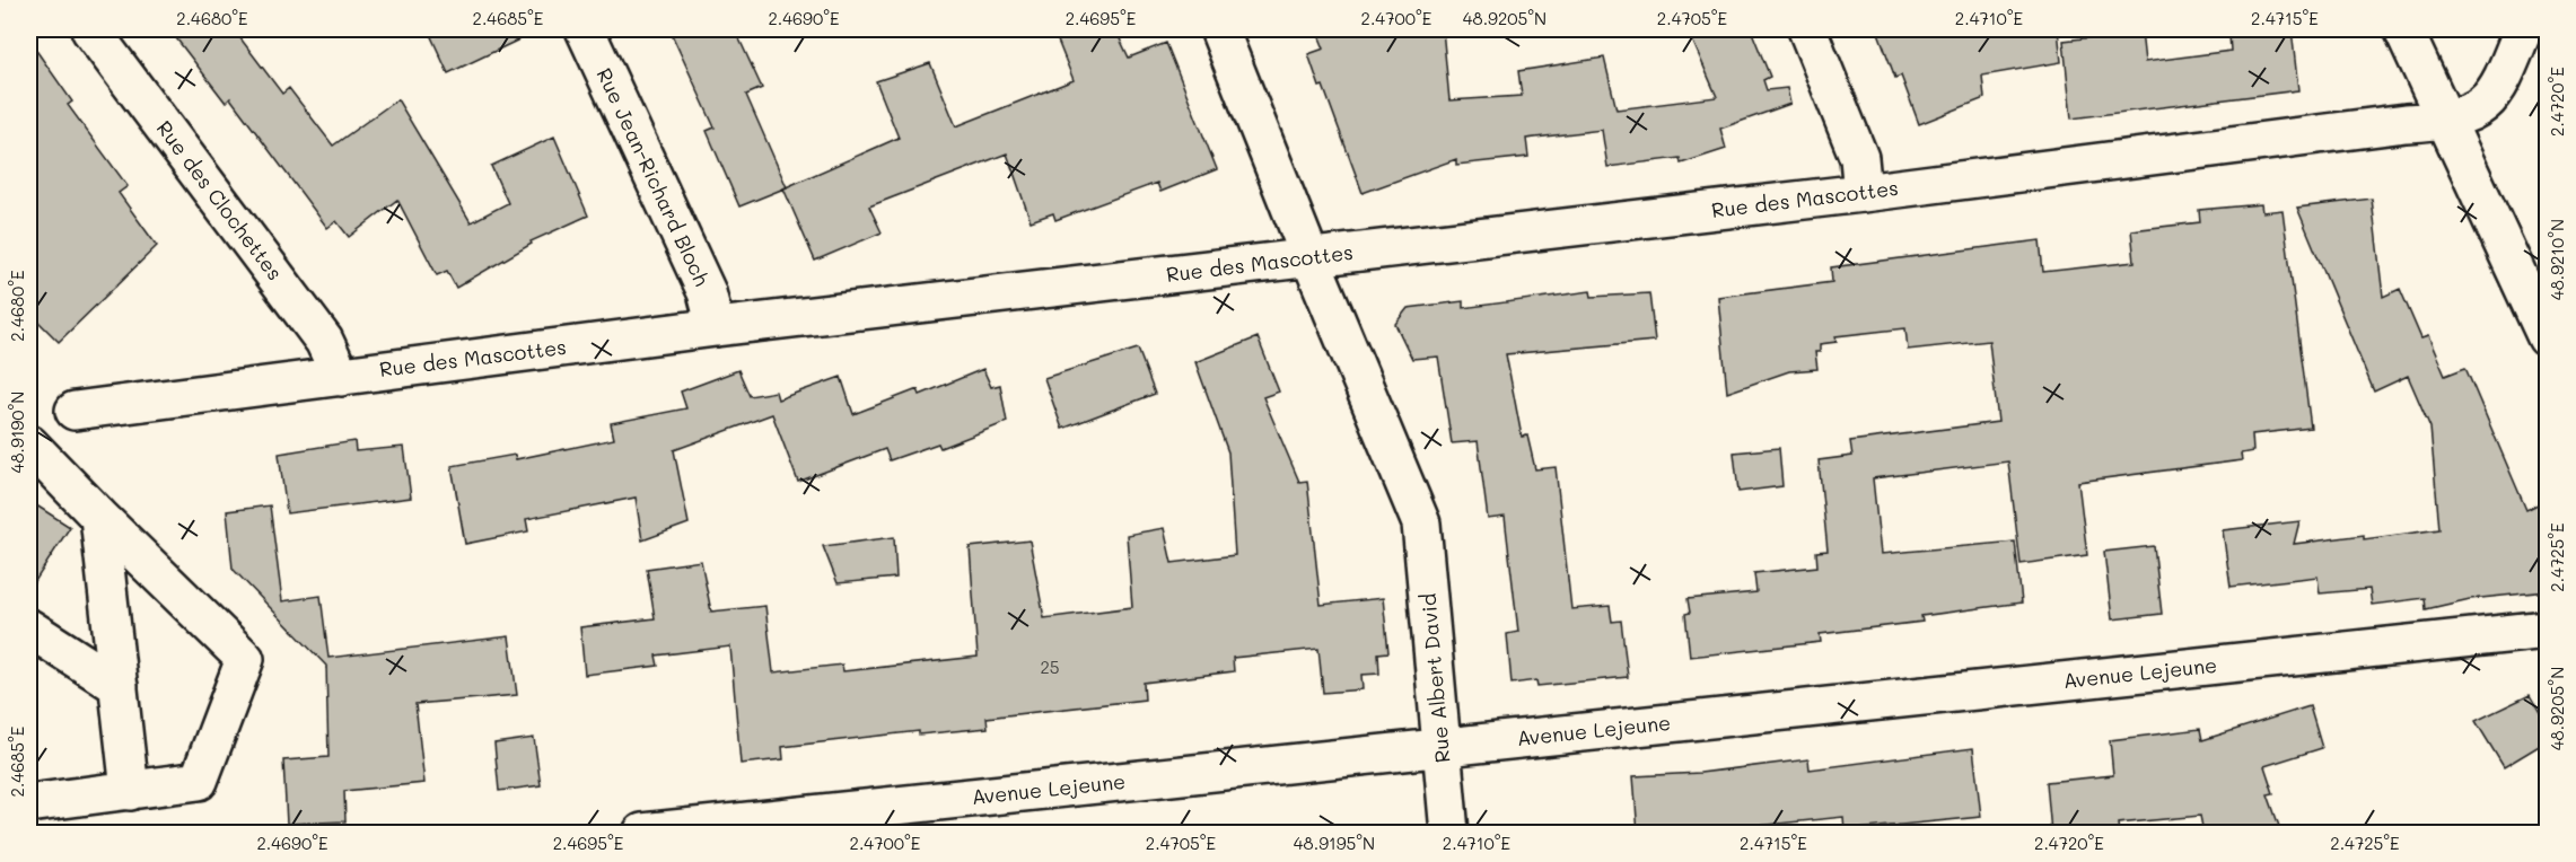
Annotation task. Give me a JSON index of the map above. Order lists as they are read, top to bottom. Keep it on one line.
{"streets":{"street":["Rue Jean-Richard Bloch","Rue des Mascottes","Rue des Clochettes","Avenue Lejeune","Rue Albert David"]},"crossings":[["Rue Jean-Richard Bloch","Rue des Mascottes"],["Rue des Mascottes","Rue des Clochettes"],["Rue des Mascottes","Rue Albert David"],["Avenue Lejeune","Rue Albert David"]],"house_numbers":["25"],"coordinates":["2.4680°E","2.4685°E","2.4690°E","2.4695°E","2.4700°E","48.9205°N","2.4705°E","2.4710°E","2.4715°E","2.4720°E","48.9210°N","48.9190°N","2.4725°E","48.9195°N"]}
